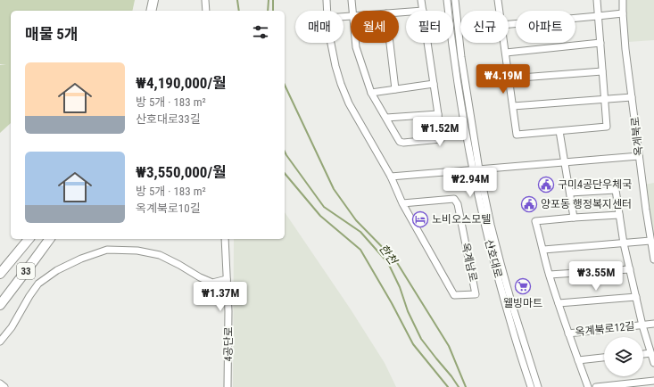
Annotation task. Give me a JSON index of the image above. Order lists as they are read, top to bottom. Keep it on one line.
{"streets":{"highway":["33"],"street":["옥계북로","산호대로","옥계남로","옥계북로12길","4공단로"]},"water":["한천"],"places":{"public building":["구미4공단우체국","양포동 행정복지센터"],"hotel":["노비오스모텔"],"supermarket":["웰빙마트"]},"page":{"chip":["매매","월세","필터","신규","아파트"],"heading":"매물 5개","list":[{"name":"₩4,190,000/월","note":"방 5개 · 183 m² · 산호대로33길"},{"name":"₩3,550,000/월","note":"방 5개 · 183 m² · 옥계북로10길"}],"price":["₩4.19M","₩1.52M","₩2.94M","₩3.55M","₩1.37M"]}}
